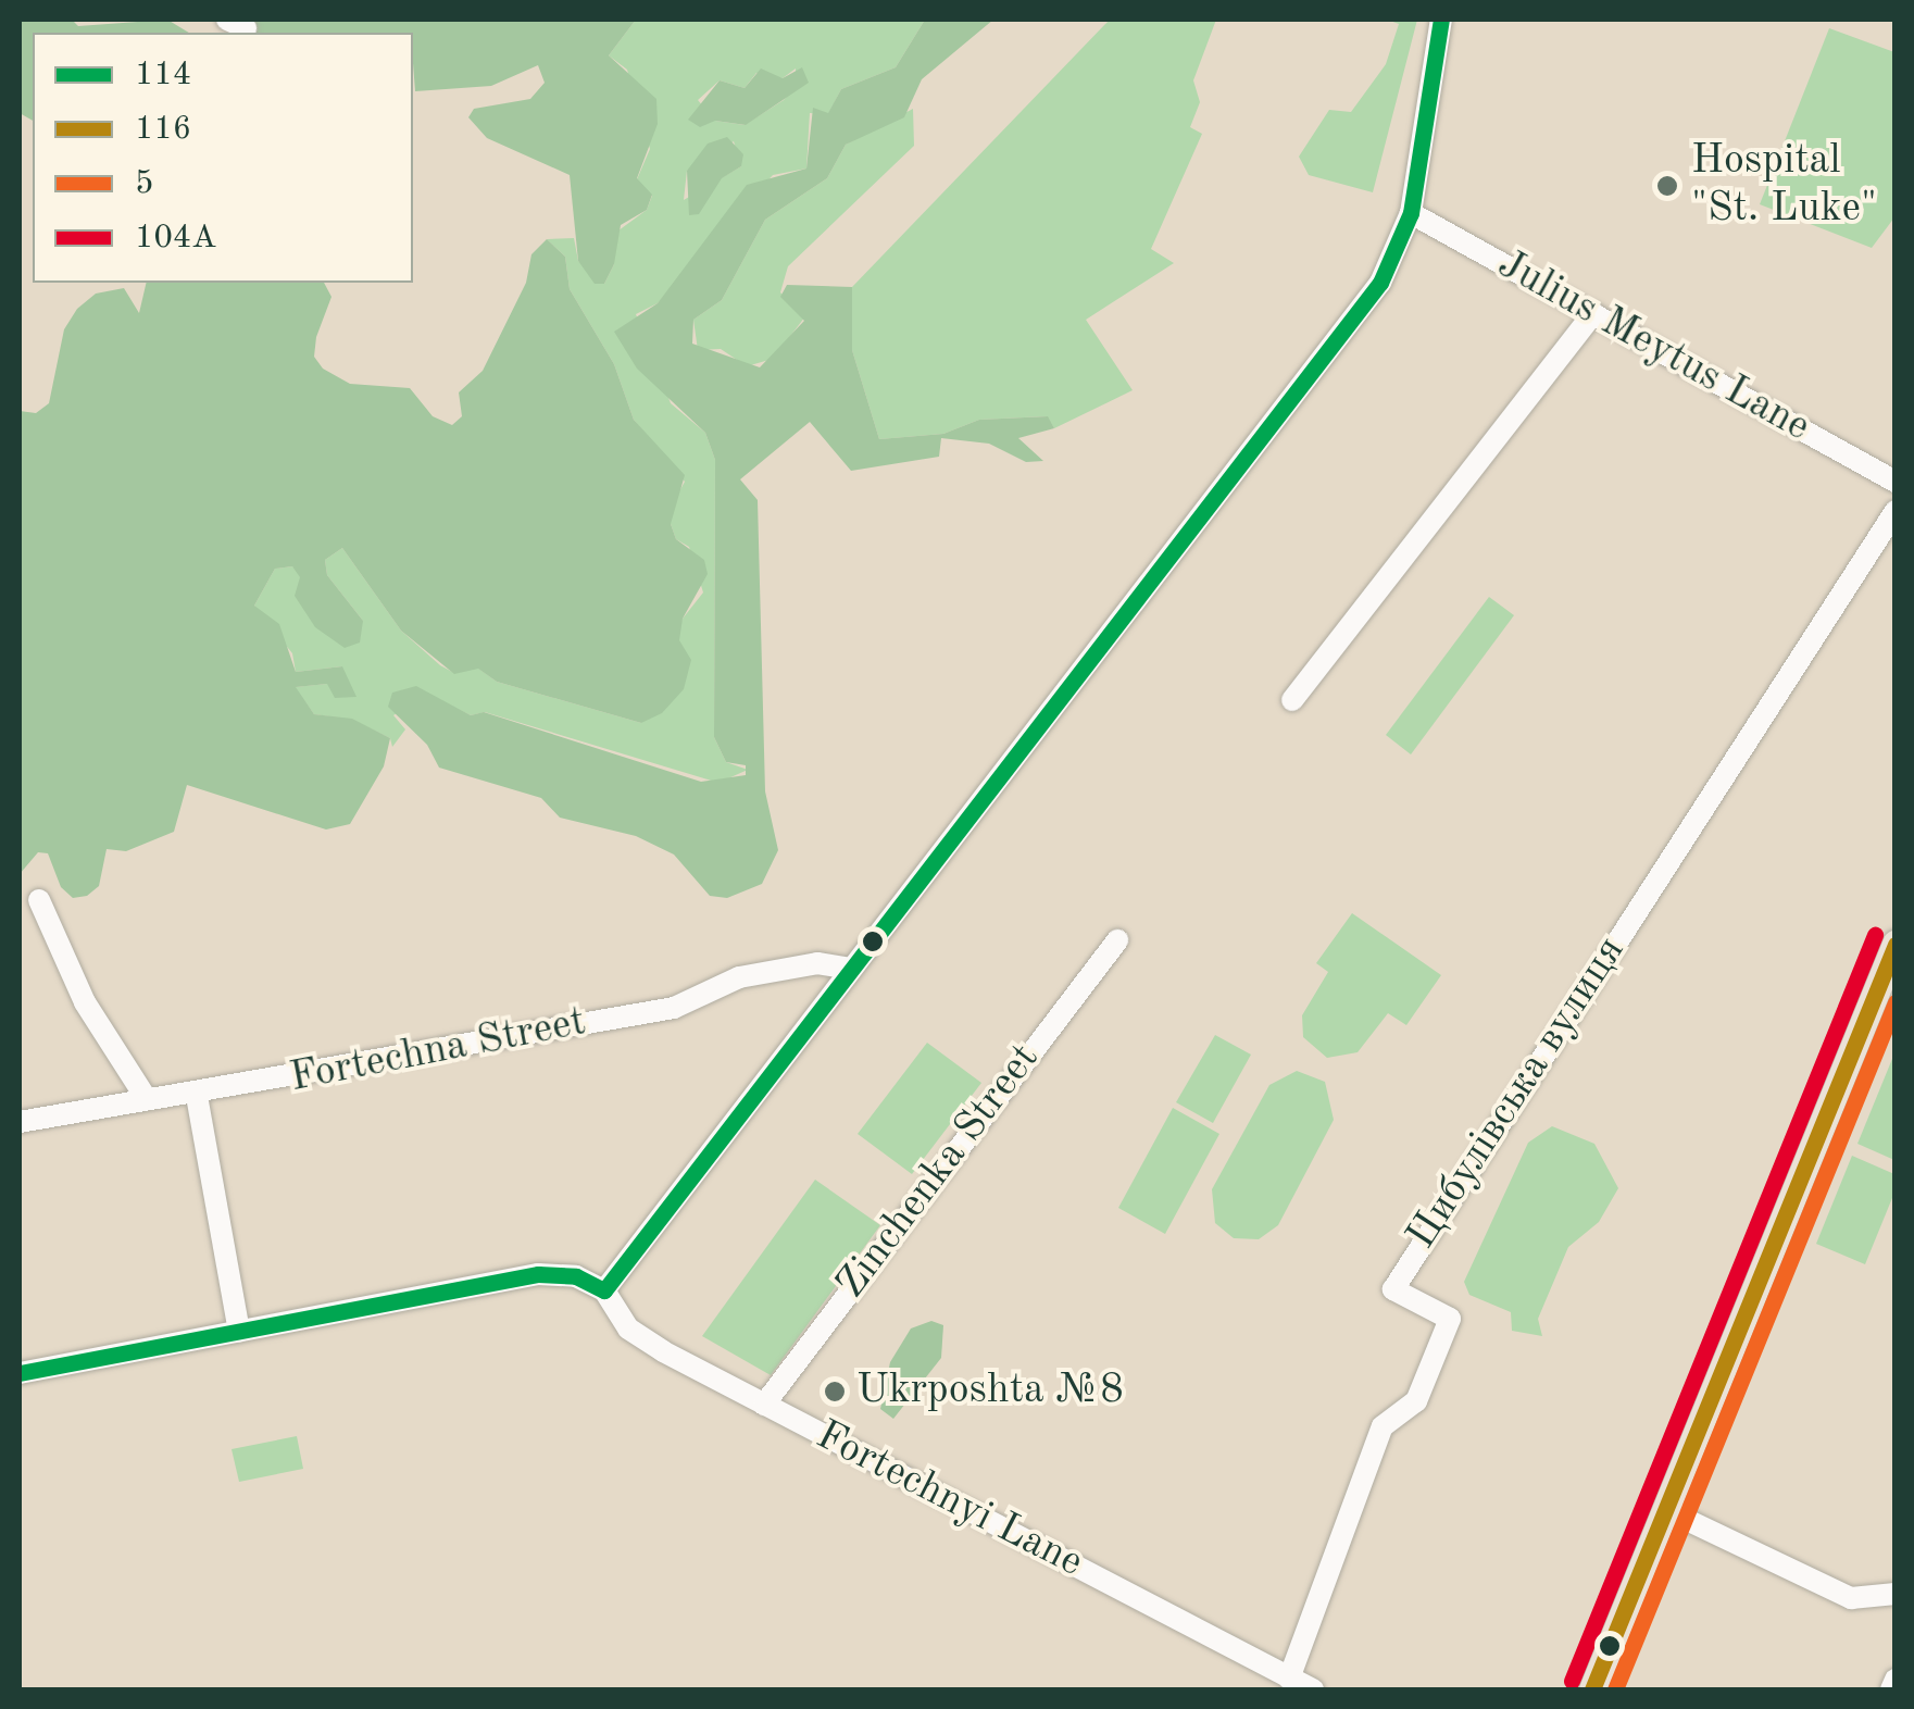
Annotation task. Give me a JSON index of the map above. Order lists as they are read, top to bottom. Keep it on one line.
{"streets":{"street":["Julius Meytus Lane","Fortechna Street","Цибулівська вулиця","Zinchenka Street","Fortechnyi Lane"]},"crossings":[["Цибулівська вулиця","Fortechnyi Lane"],["Zinchenka Street","Fortechnyi Lane"]],"places":["Hospital \"St. Luke\"","Ukrposhta №8"],"lines":["transit line 114","transit line 104А","transit line 116","transit line 5"],"legend":["114","116","5","104А"]}
